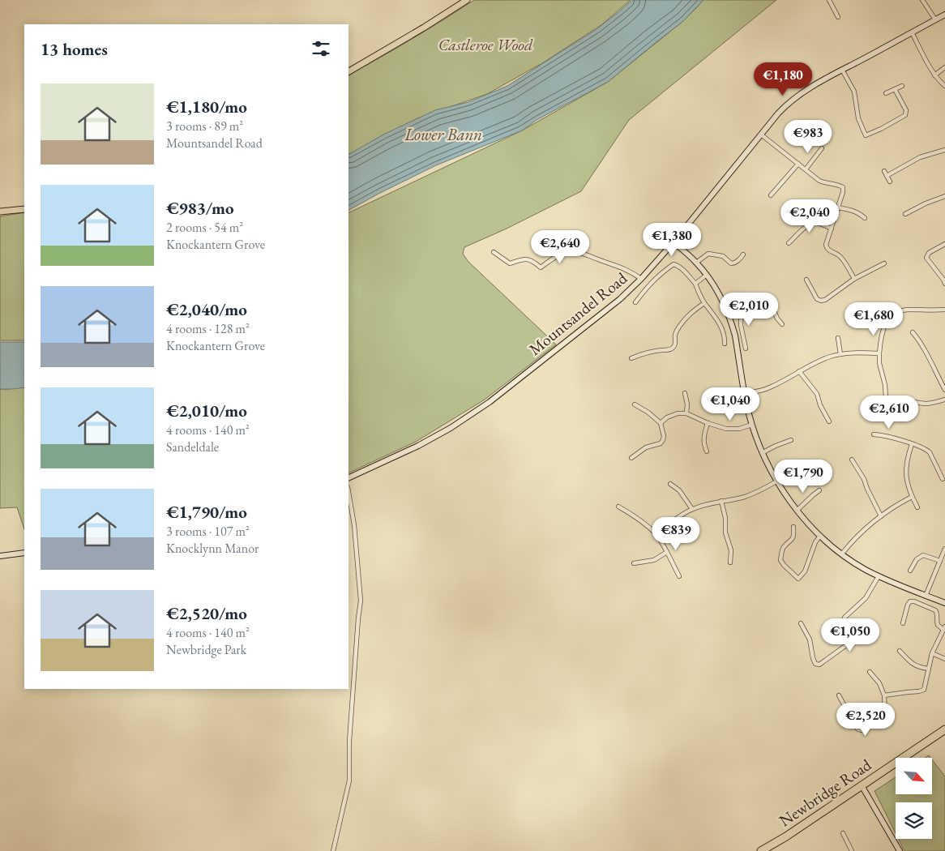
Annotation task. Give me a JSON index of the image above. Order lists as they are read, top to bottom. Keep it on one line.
{"streets":{"highway":["Newbridge Road"],"street":["Mountsandel Road"]},"water":["Lower Bann"],"parks":["Castleroe Wood"],"north":"bottom right","page":{"heading":"13 homes","price":["€1,180","€983","€2,040","€1,380","€2,640","€2,010","€1,680","€1,040","€2,610","€1,790","€839","€1,050","€2,520"],"list":[{"name":"€1,180/mo","note":"3 rooms · 89 m² · Mountsandel Road"},{"name":"€983/mo","note":"2 rooms · 54 m² · Knockantern Grove"},{"name":"€2,040/mo","note":"4 rooms · 128 m² · Knockantern Grove"},{"name":"€2,010/mo","note":"4 rooms · 140 m² · Sandeldale"},{"name":"€1,790/mo","note":"3 rooms · 107 m² · Knocklynn Manor"},{"name":"€2,520/mo","note":"4 rooms · 140 m² · Newbridge Park"}]}}
